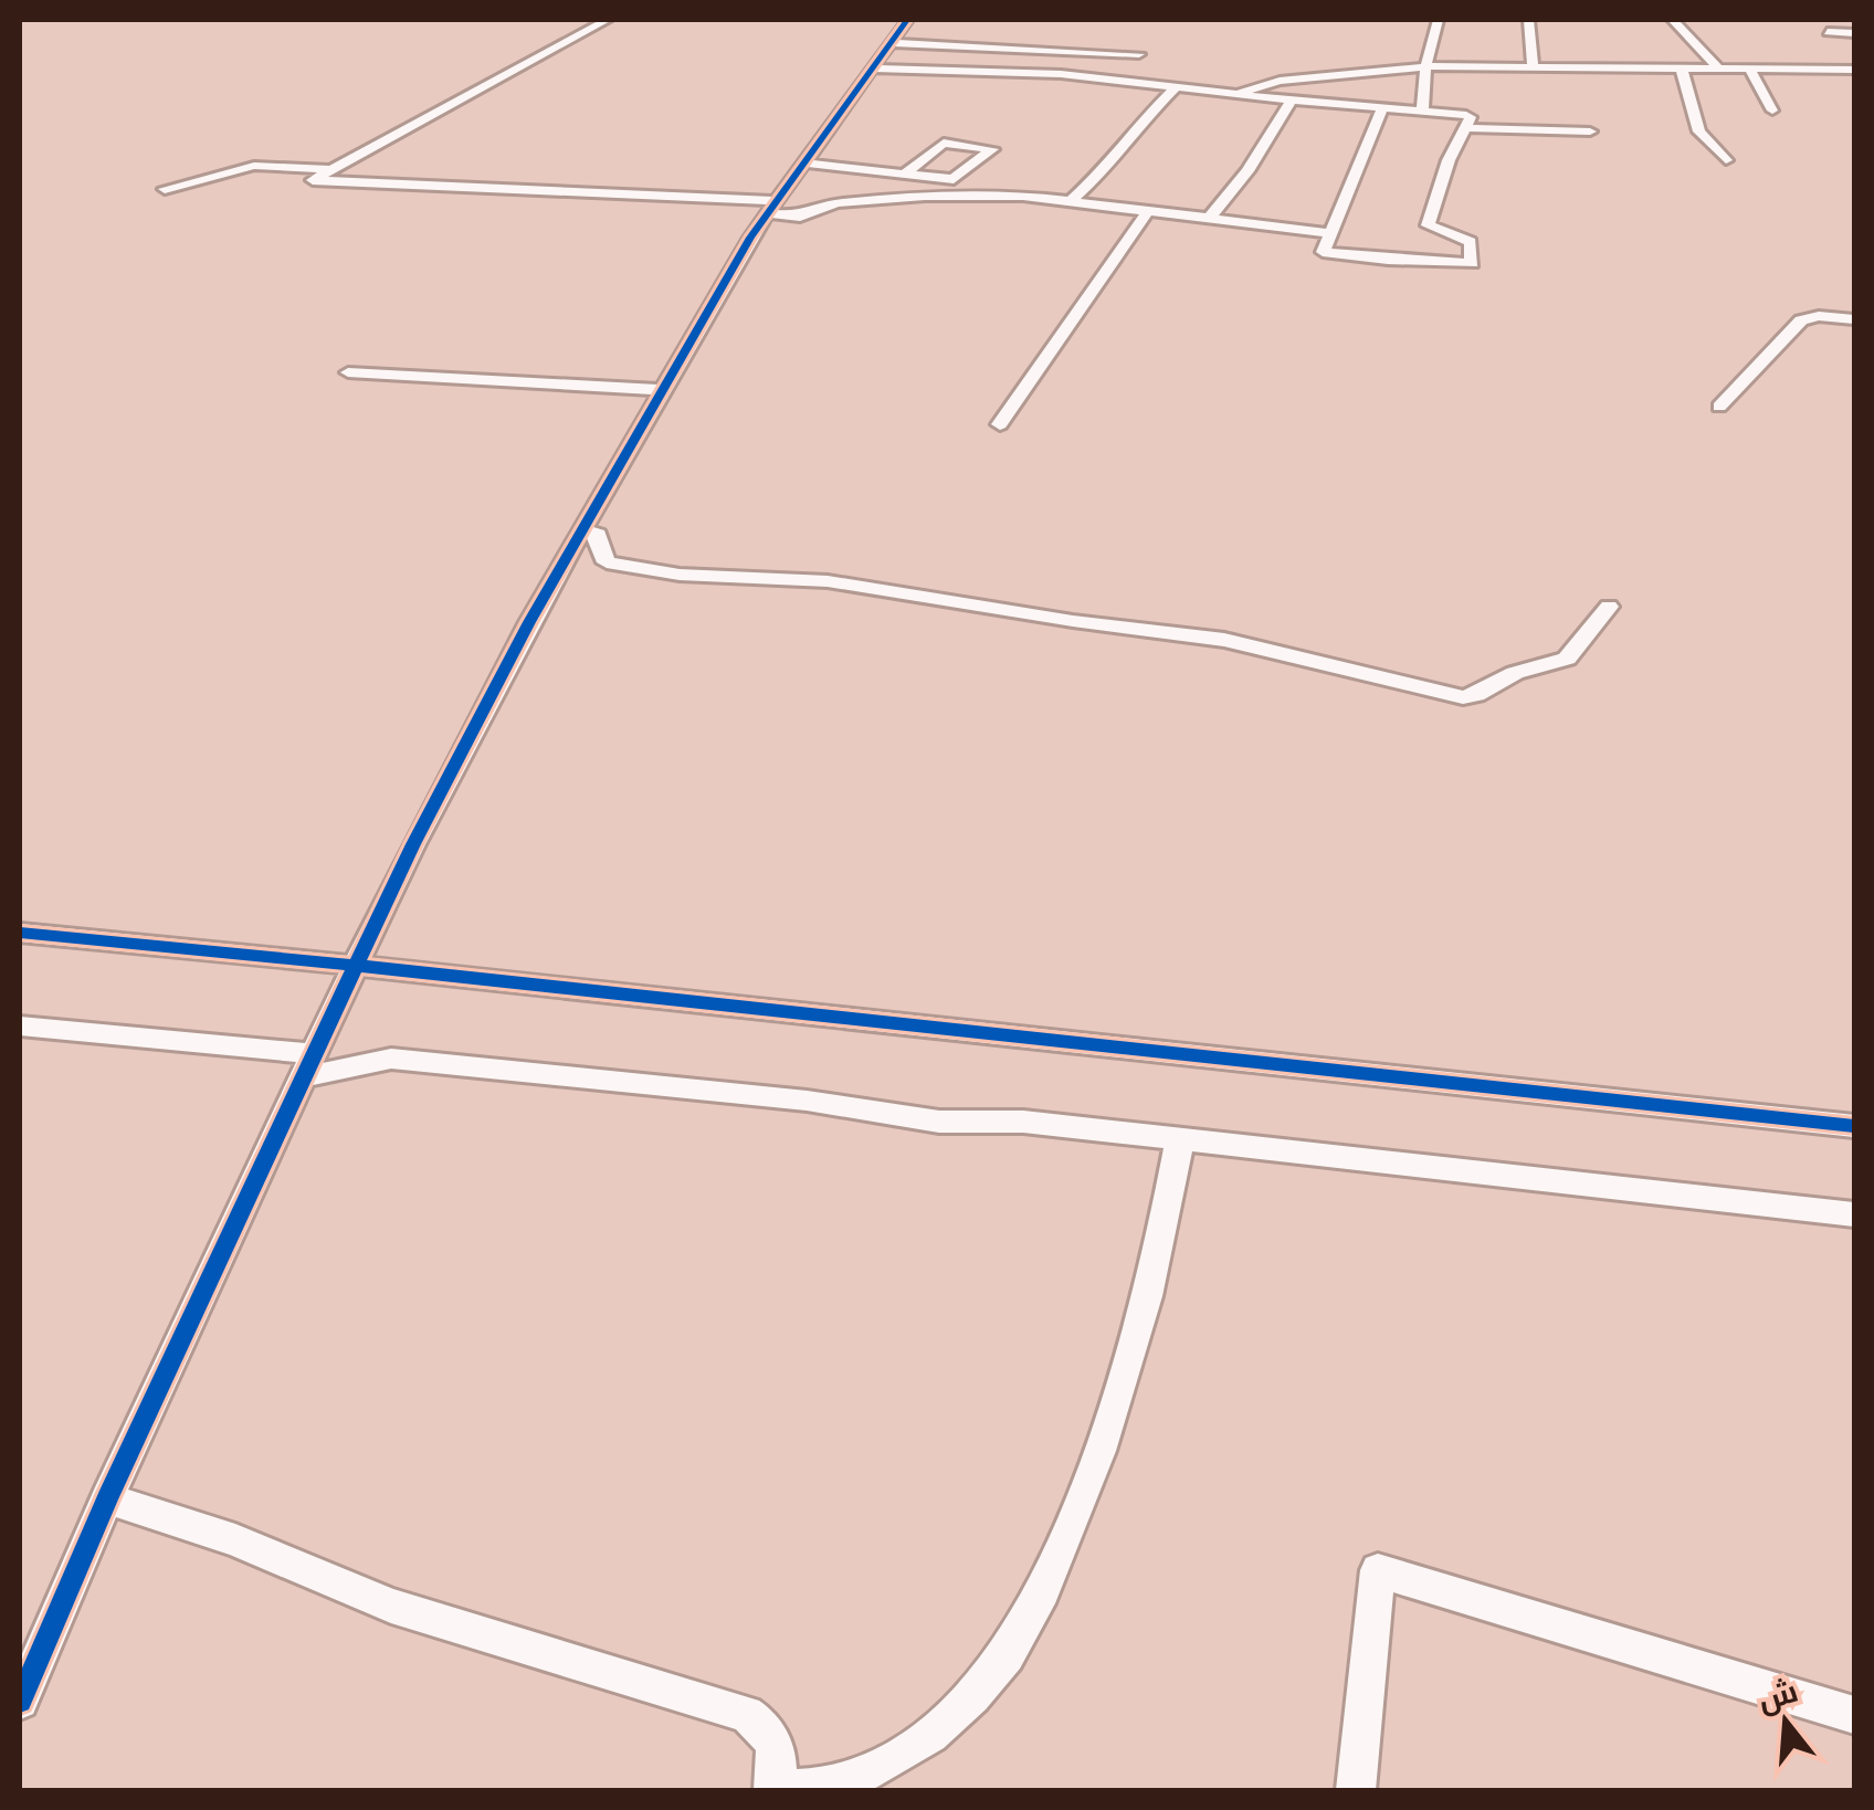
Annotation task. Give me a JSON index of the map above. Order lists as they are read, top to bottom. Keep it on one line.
{"north":"top"}
